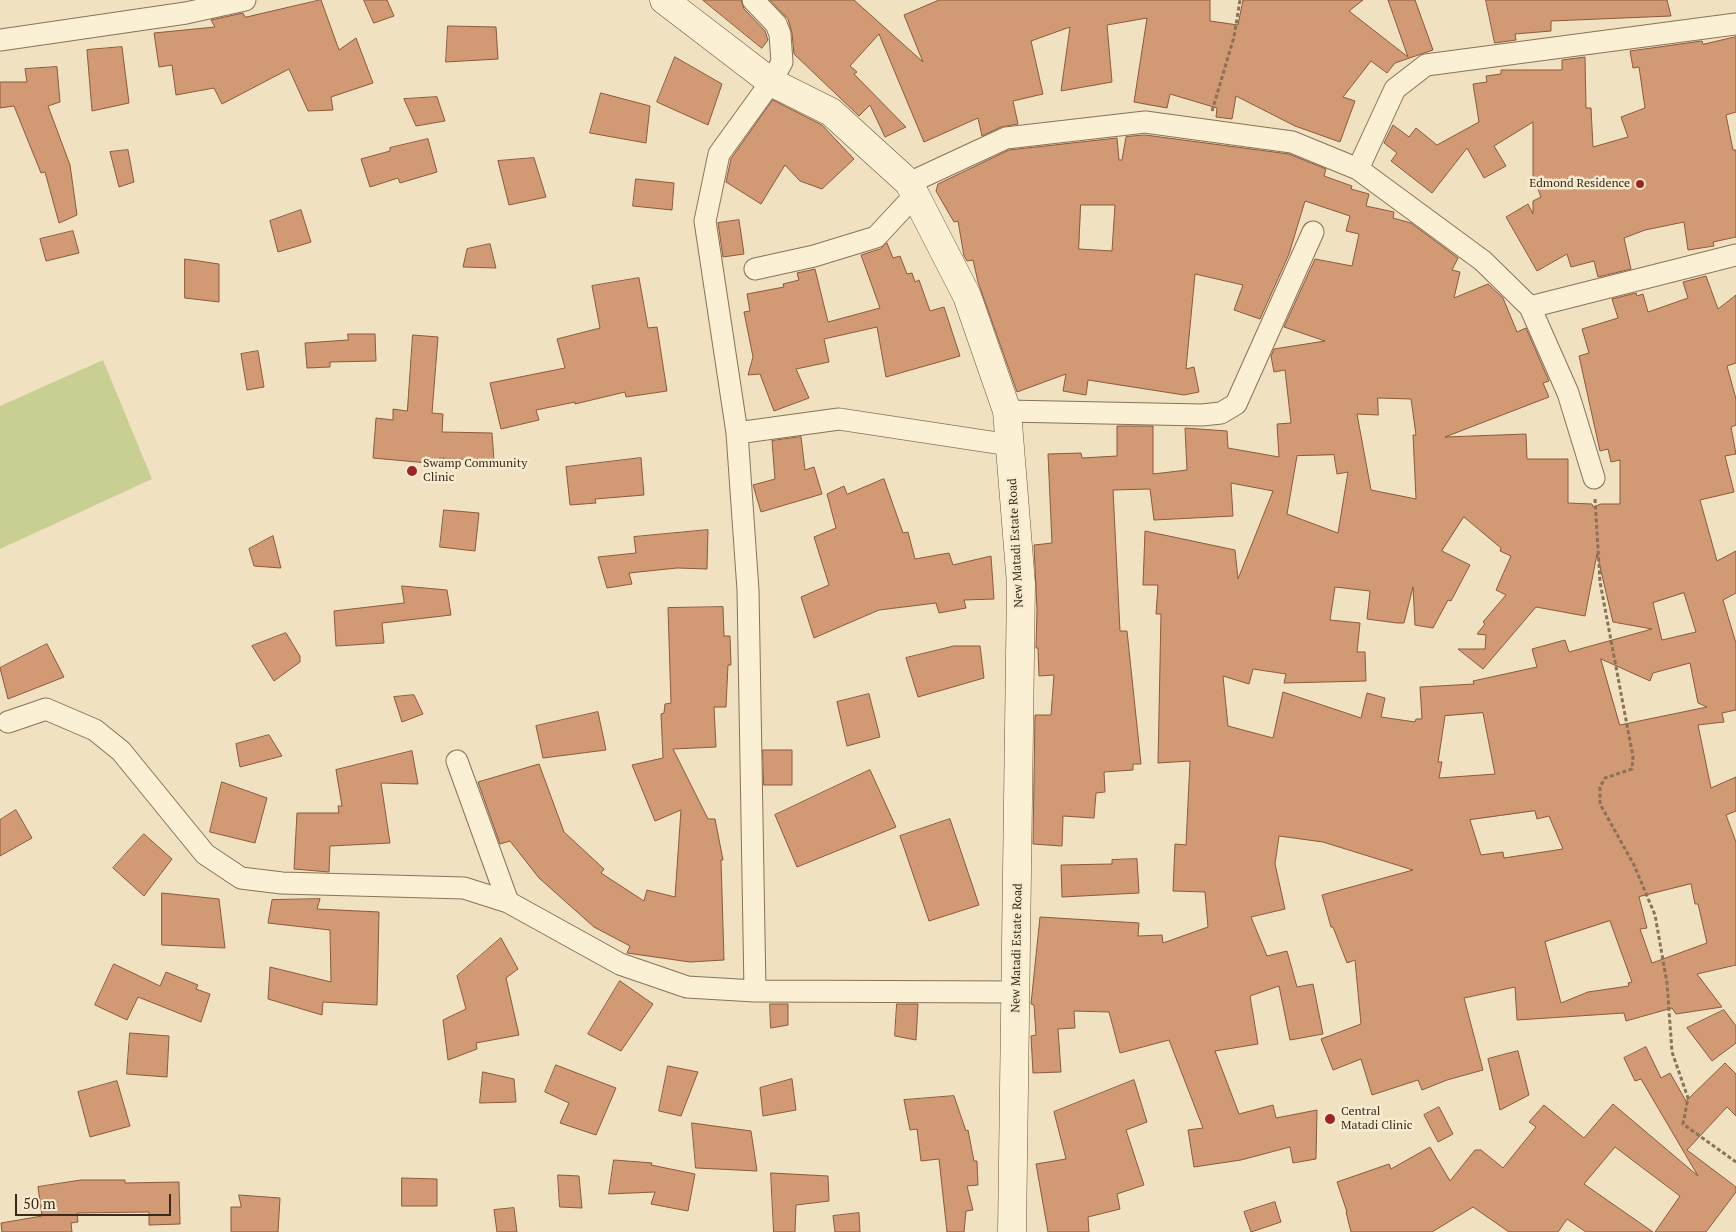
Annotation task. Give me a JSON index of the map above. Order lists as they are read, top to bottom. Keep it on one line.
{"streets":{"street":["New Matadi Estate Road"]},"places":["Edmond Residence","Swamp Community Clinic","Central Matadi Clinic"],"scale_bar":"50 m"}
